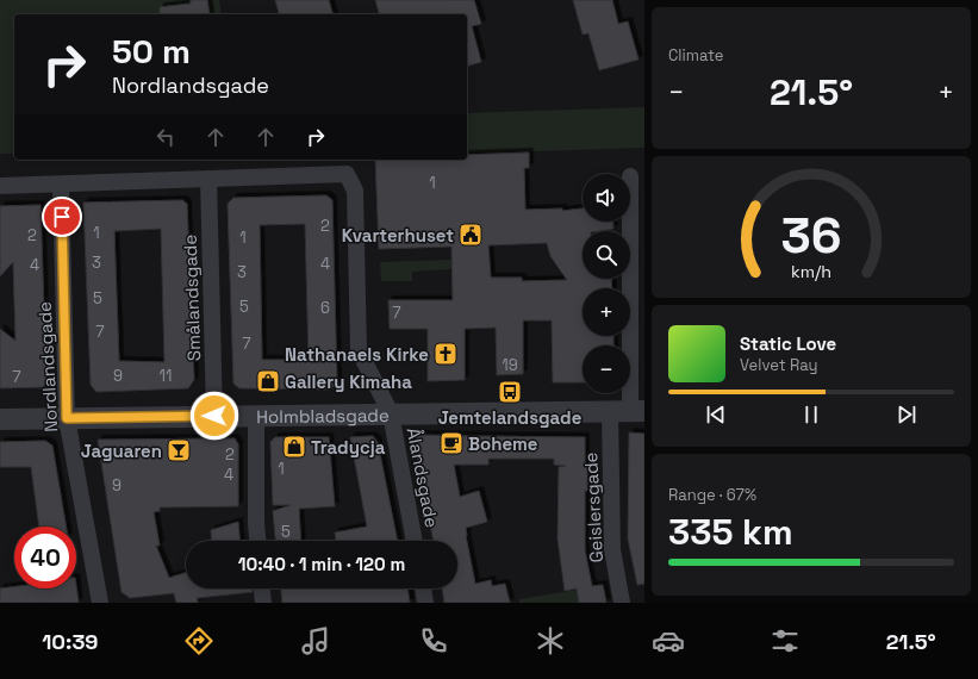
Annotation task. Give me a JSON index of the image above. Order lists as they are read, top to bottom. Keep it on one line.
{"streets":{"street":["Smålandsgade","Nordlandsgade","Holmbladsgade","Ålandsgade","Geislersgade"]},"crossings":[["Smålandsgade","Holmbladsgade"],["Nordlandsgade","Holmbladsgade"],["Holmbladsgade","Ålandsgade"],["Holmbladsgade","Geislersgade"]],"places":{"public building":["Kvarterhuset"],"church":["Nathanaels Kirke"],"shop":["Gallery Kimaha","Tradycja"],"bus stop":["Jemtelandsgade"],"cafe":["Boheme"],"bar":["Jaguaren"]},"house_numbers":["1","2","1","2","1","3","4","4","3","5","5","6","7","7","7","19","9","11","7","2","1","4","9","5"],"page":{"tile":["Climate",["Range · 67%","335 km"]],"turn":["50 m","Nordlandsgade"],"heat":["−","21.5°","+"],"map_buttons":["+","−"],"song":["Static Love","Velvet Ray"],"limit":"40","trip":"10:40 · 1 min · 120 m","tabs":["10:39","21.5°"],"gauge":["36","km/h"]}}
